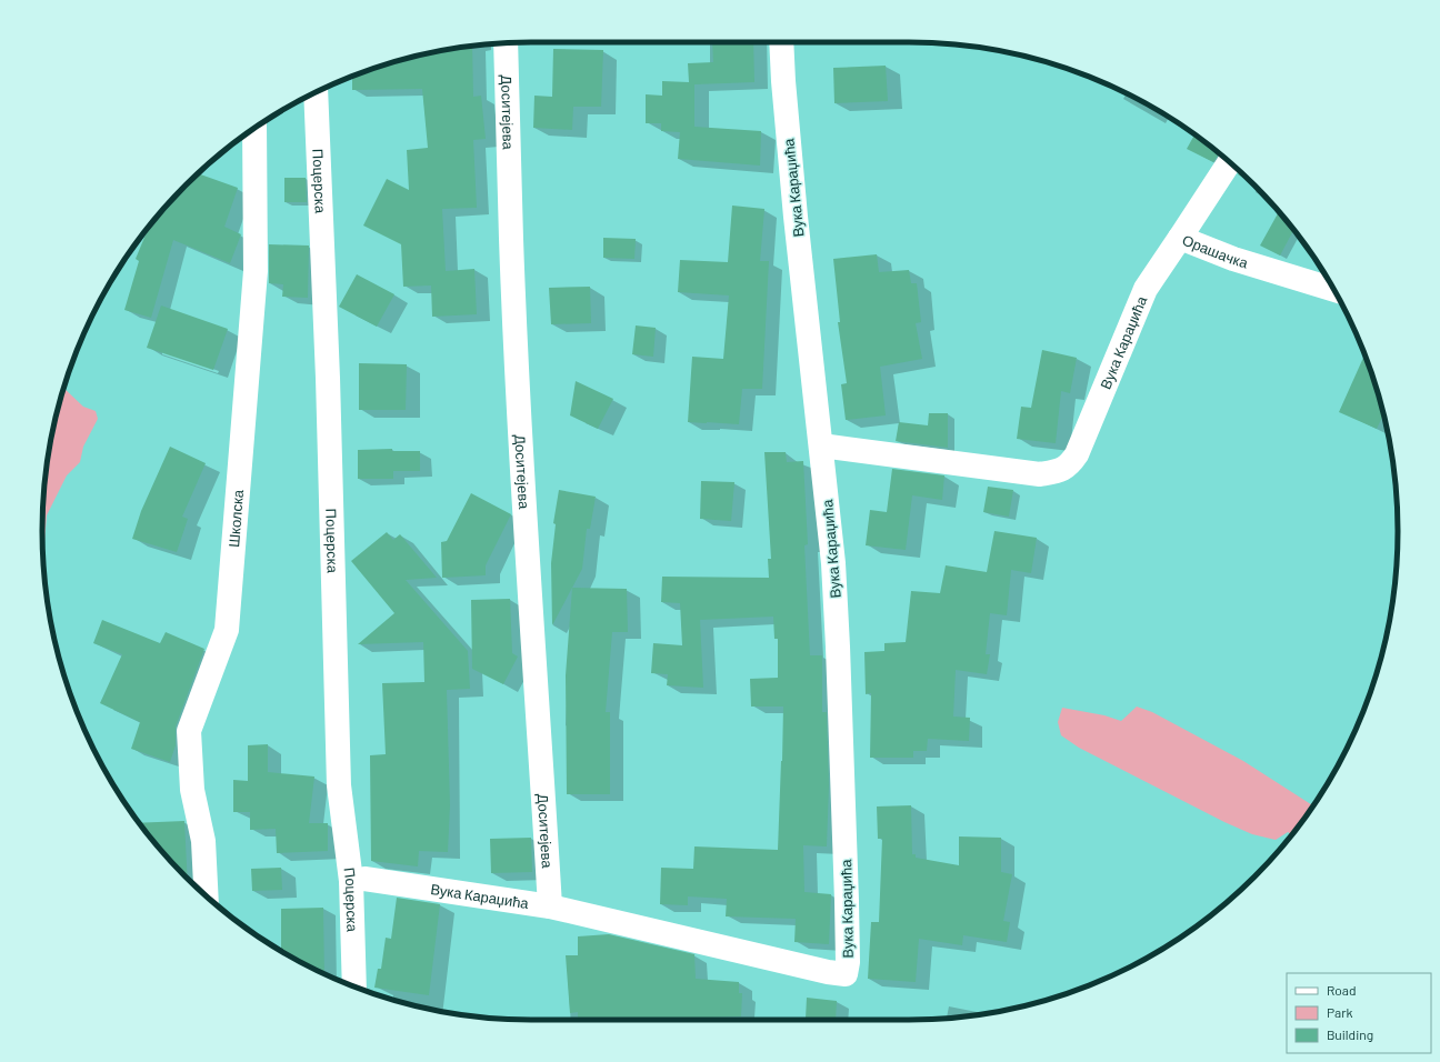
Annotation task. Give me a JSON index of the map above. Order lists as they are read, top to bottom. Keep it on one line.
{"streets":{"street":["Доситејева","Поцерска","Вука Караџића","Орашачка","Школска"]},"crossings":[["Доситејева","Вука Караџића"],["Поцерска","Вука Караџића"],["Вука Караџића","Орашачка"]],"legend":["Road","Park","Building"]}
